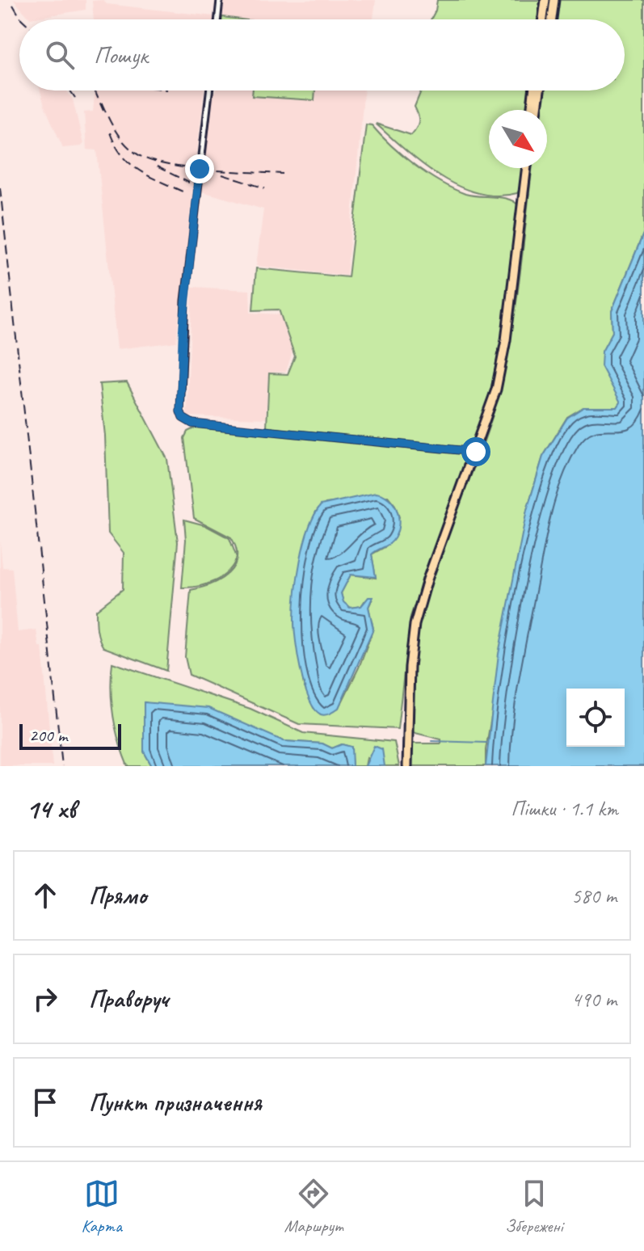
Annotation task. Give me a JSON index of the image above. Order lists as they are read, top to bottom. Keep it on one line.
{"scale_bar":"200 m","north":"bottom right","page":{"search":"Пошук","scale":"200 m","heading":["14 хв","Пішки · 1.1 km"],"list":[["Прямо","580 m"],["Праворуч","490 m"],"Пункт призначення"],"nav":["Карта","Маршрут","Збережені"]}}
